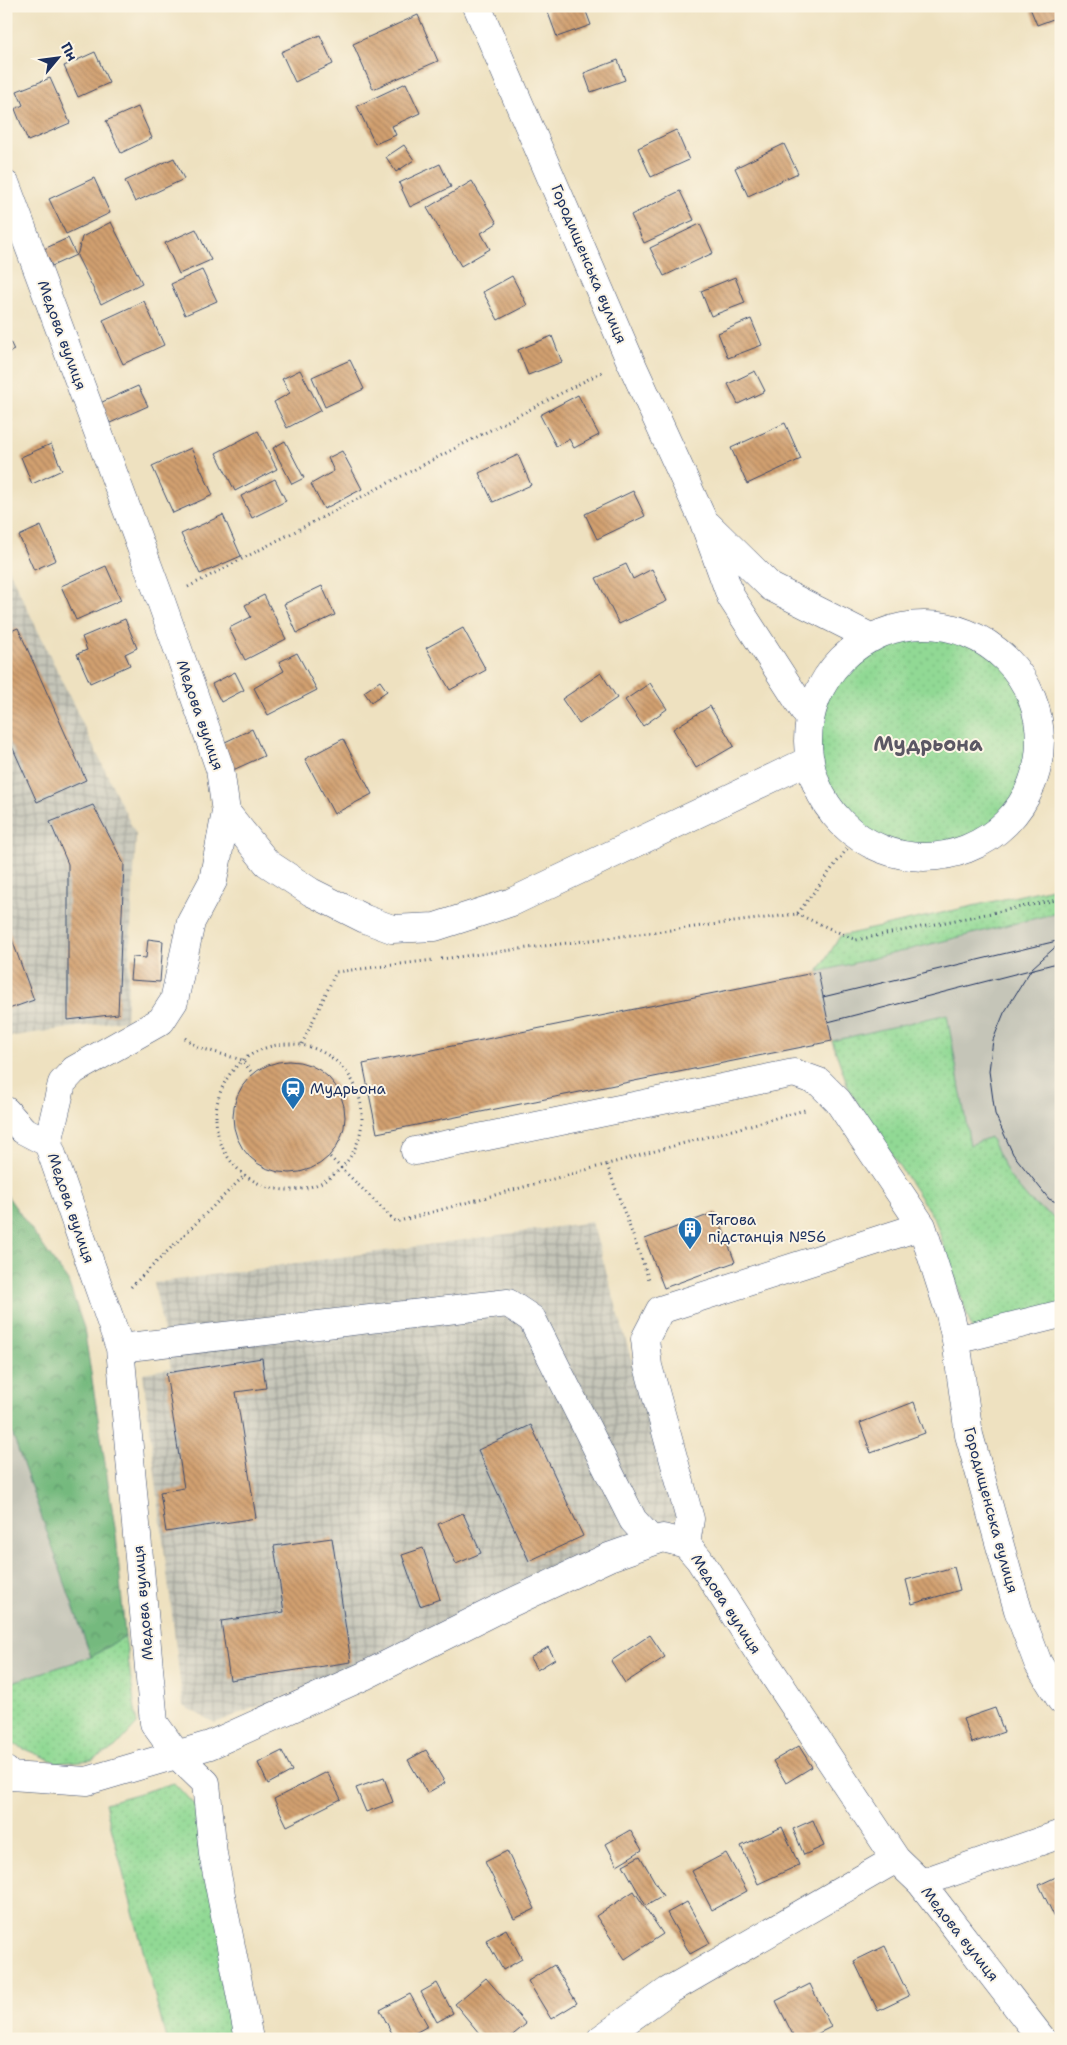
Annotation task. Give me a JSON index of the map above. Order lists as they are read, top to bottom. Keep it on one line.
{"streets":{"street":["Городищенська вулиця","Медова вулиця"]},"districts":["Мудрьона"],"places":{"station":["Мудрьона"],"building":["Тягова підстанція №56"]},"north":"top right"}
